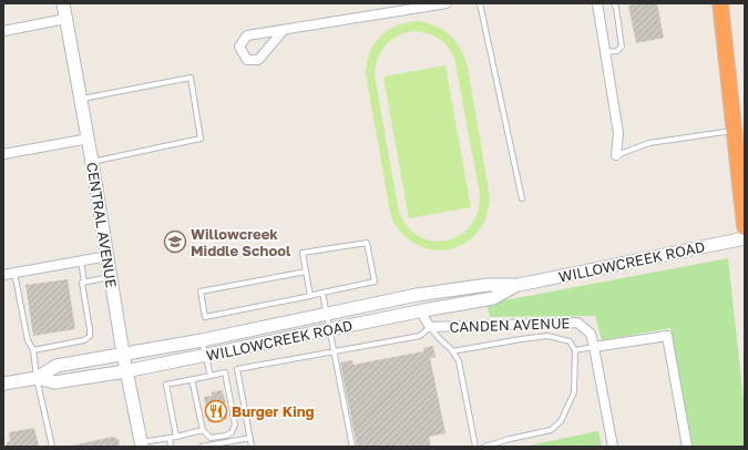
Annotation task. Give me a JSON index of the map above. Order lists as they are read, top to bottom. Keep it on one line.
{"streets":{"main road":["CENTRAL AVENUE","WILLOWCREEK ROAD"],"street":["CANDEN AVENUE"]},"crossings":[["CENTRAL AVENUE","WILLOWCREEK ROAD"],["WILLOWCREEK ROAD","CANDEN AVENUE"]],"places":{"school or university":["Willowcreek Middle School"],"restaurant":["Burger King"]}}
